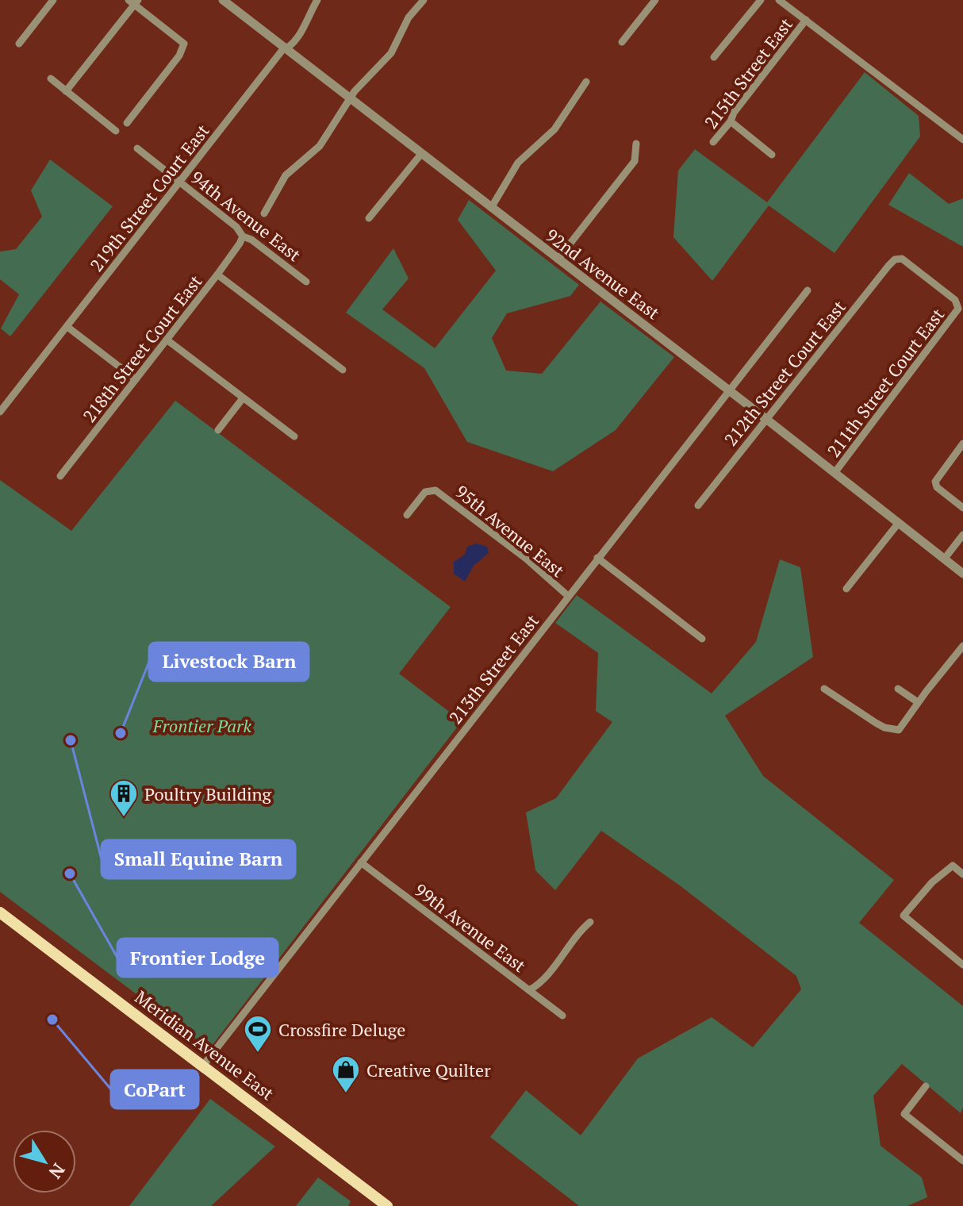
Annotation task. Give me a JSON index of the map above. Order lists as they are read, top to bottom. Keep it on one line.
{"streets":{"main road":["Meridian Avenue East"],"street":["215th Street East","219th Street Court East","94th Avenue East","92nd Avenue East","218th Street Court East","212th Street Court East","211th Street Court East","95th Avenue East","213th Street East","99th Avenue East"]},"crossings":[["219th Street Court East","94th Avenue East"],["219th Street Court East","92nd Avenue East"],["94th Avenue East","218th Street Court East"],["92nd Avenue East","212th Street Court East"],["92nd Avenue East","211th Street Court East"],["92nd Avenue East","213th Street East"],["212th Street Court East","211th Street Court East"],["95th Avenue East","213th Street East"],["213th Street East","99th Avenue East"],["213th Street East","Meridian Avenue East"]],"parks":["Frontier Park"],"places":{"other":["Livestock Barn","Small Equine Barn","Frontier Lodge","CoPart"],"building":["Poultry Building"],"sports":["Crossfire Deluge"],"shop":["Creative Quilter"]},"north":"bottom right"}
